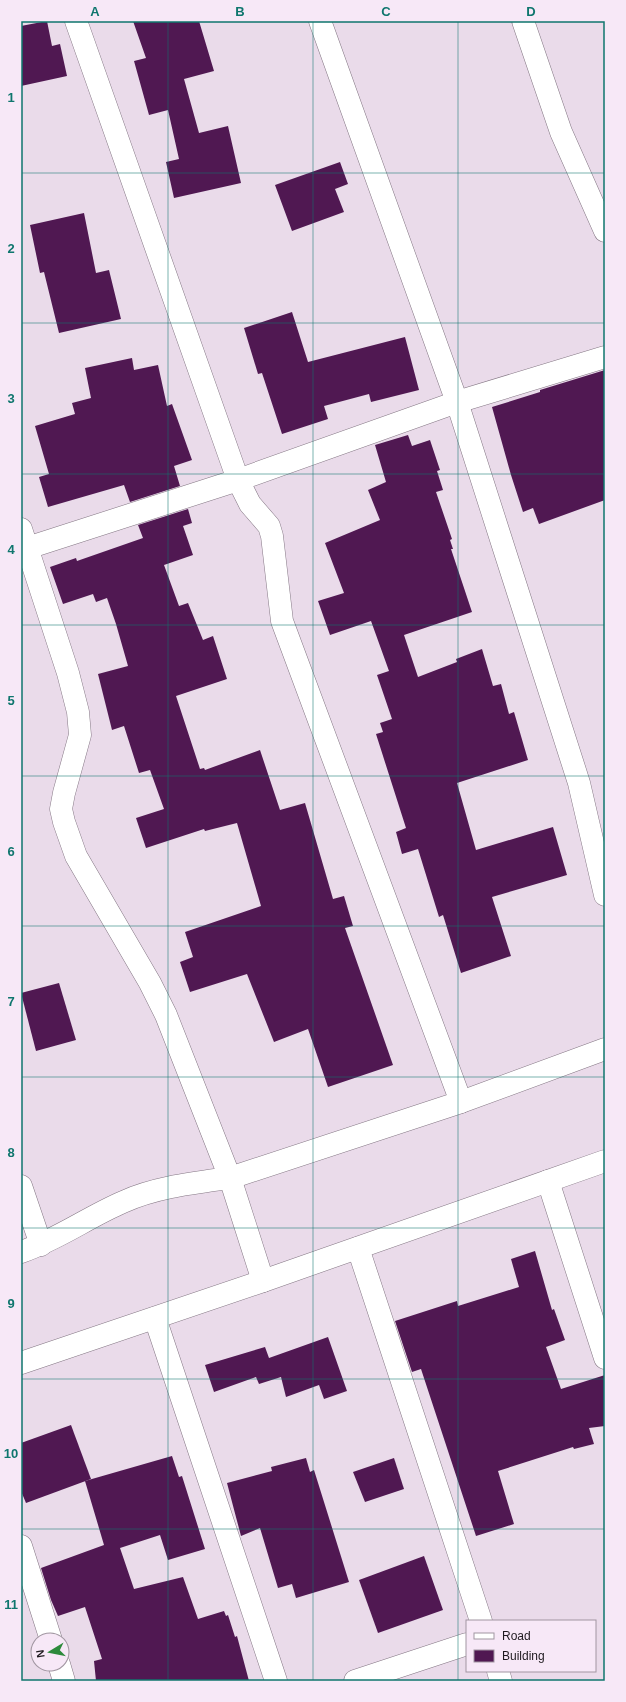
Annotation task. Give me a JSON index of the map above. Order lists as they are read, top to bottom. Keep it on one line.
{"legend":["Road","Building"],"north":"left","grid":{"columns":["A","B","C","D"],"rows":["1","2","3","4","5","6","7","8","9","10","11"]}}
